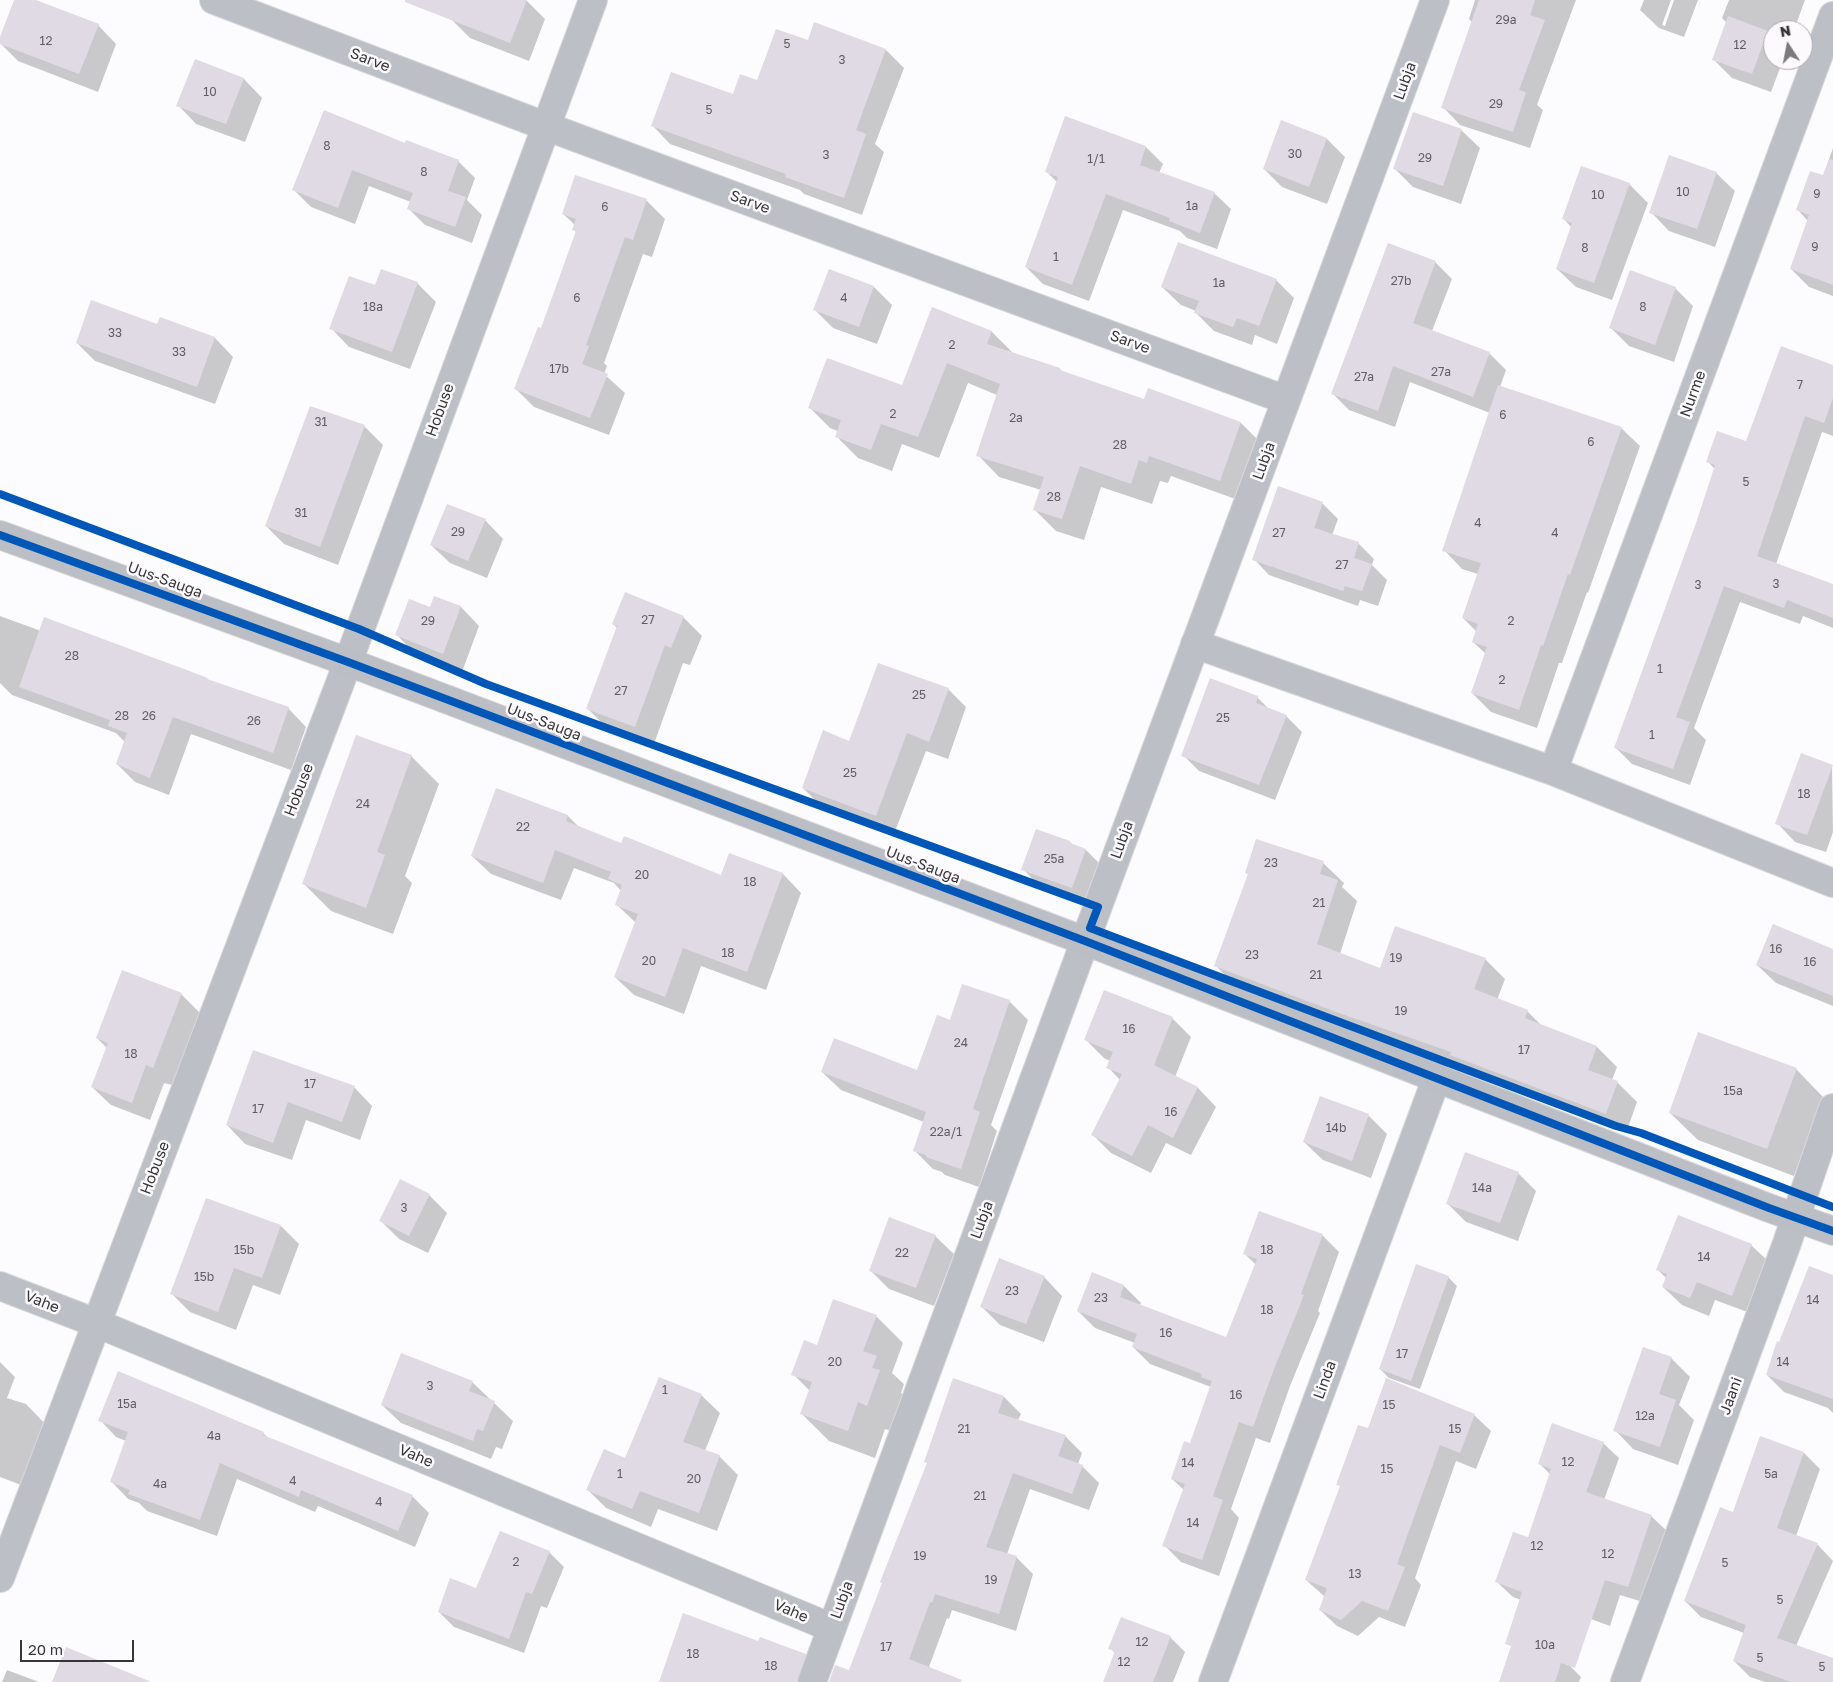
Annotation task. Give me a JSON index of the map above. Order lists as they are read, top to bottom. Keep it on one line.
{"streets":{"street":["Sarve","Lubja","Nurme","Hobuse","Uus-Sauga","Vahe","Linda","Jaani"]},"crossings":[["Sarve","Lubja"],["Sarve","Hobuse"],["Lubja","Uus-Sauga"],["Lubja","Vahe"],["Hobuse","Uus-Sauga"],["Hobuse","Vahe"],["Uus-Sauga","Linda"],["Uus-Sauga","Jaani"]],"house_numbers":["29a","12","5","12","3","10","29","5","8","30","3","29","1/1","8","10","9","10","1a","6","9","8","1","27b","1a","6","4","18a","8","33","2","33","17b","27a","27a","7","2","6","2a","31","6","28","5","28","31","4","29","27","4","27","3","3","27","29","2","28","1","2","27","25","28","26","25","26","1","25","18","24","22","25a","23","20","18","21","16","18","23","19","20","16","21","19","16","24","17","18","17","15a","17","16","14b","22a/1","14a","3","15b","18","22","14","15b","23","23","14","18","16","17","20","14","3","1","16","15a","15","12a","21","15","4a","12","14","15","1","5a","20","4","4a","21","4","14","12","12","19","2","5","13","19","5","12","10a","17","18","5","12","18","5"],"scale_bar":"20 m","north":"top"}
